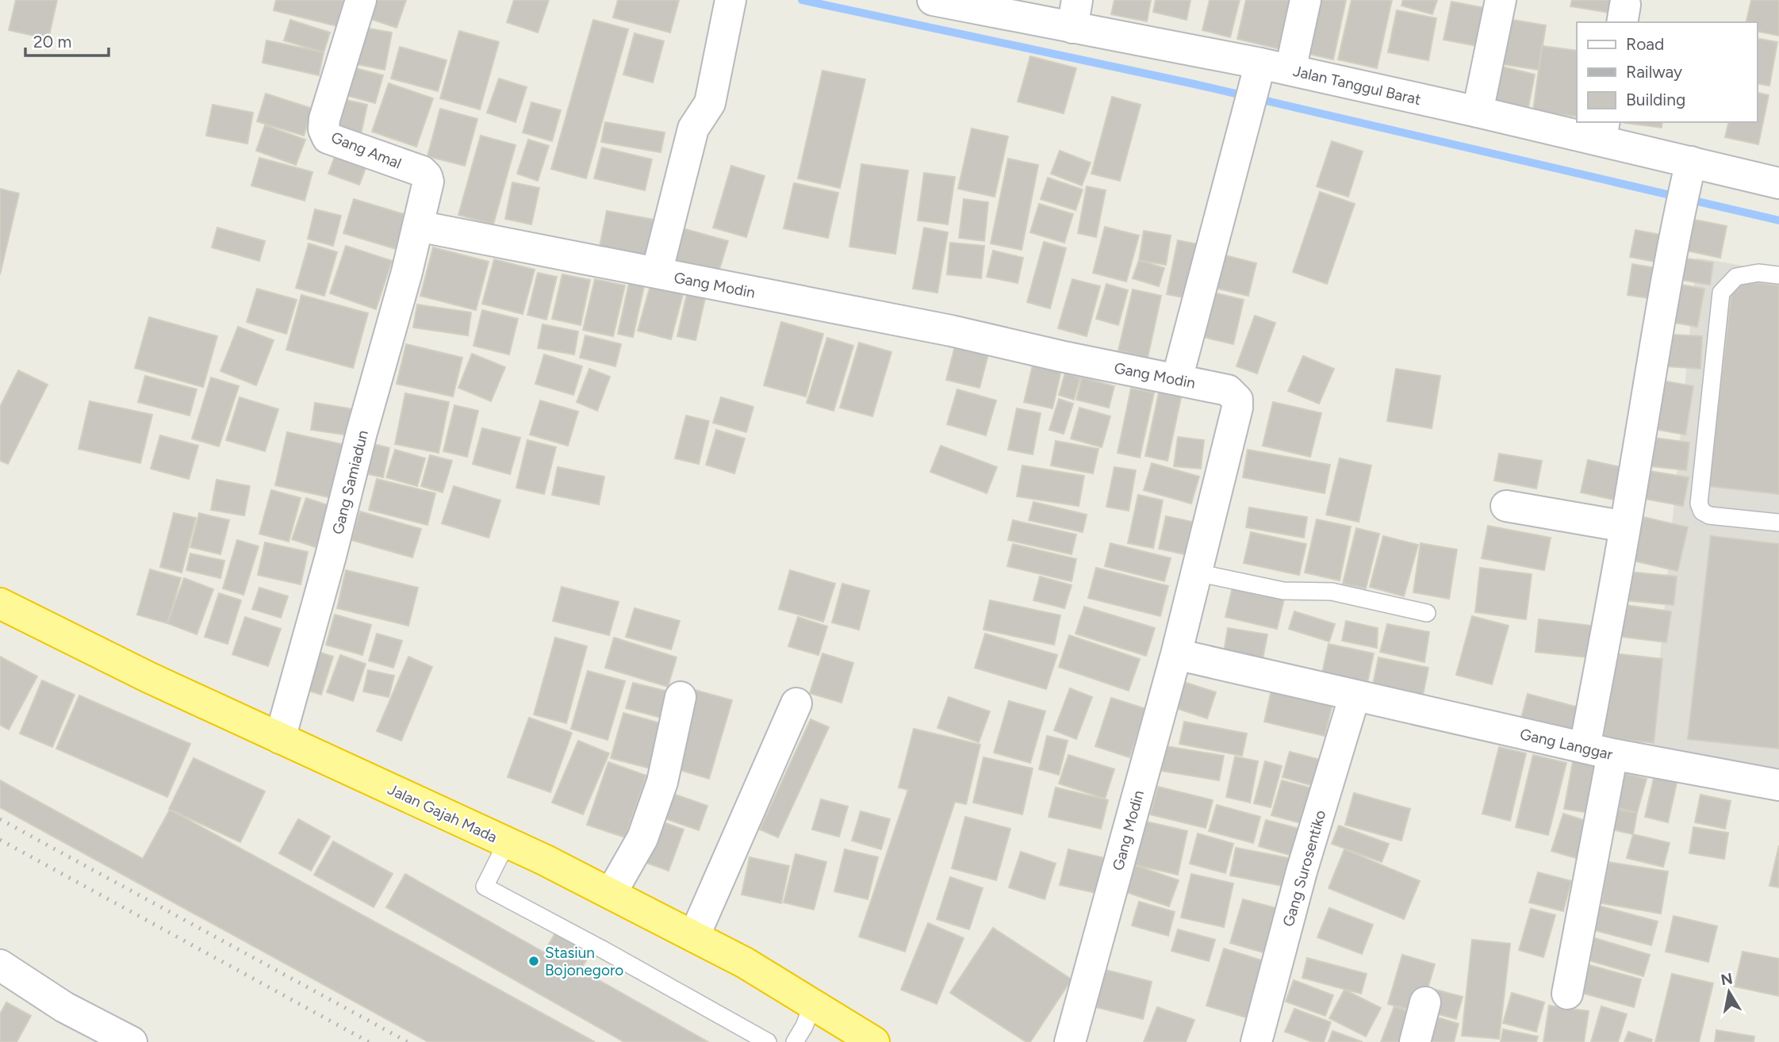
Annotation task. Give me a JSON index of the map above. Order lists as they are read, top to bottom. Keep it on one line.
{"streets":{"highway":["Jalan Gajah Mada"],"street":["Jalan Tanggul Barat","Gang Amal","Gang Modin","Gang Samiadun","Gang Langgar","Gang Surosentiko"]},"crossings":[["Gang Amal","Gang Modin"],["Gang Amal","Gang Samiadun"],["Gang Modin","Gang Samiadun"],["Gang Modin","Gang Langgar"],["Gang Samiadun","Jalan Gajah Mada"],["Gang Langgar","Gang Surosentiko"]],"places":["Stasiun Bojonegoro"],"legend":["Road","Railway","Building"],"scale_bar":"20 m","north":"top"}
